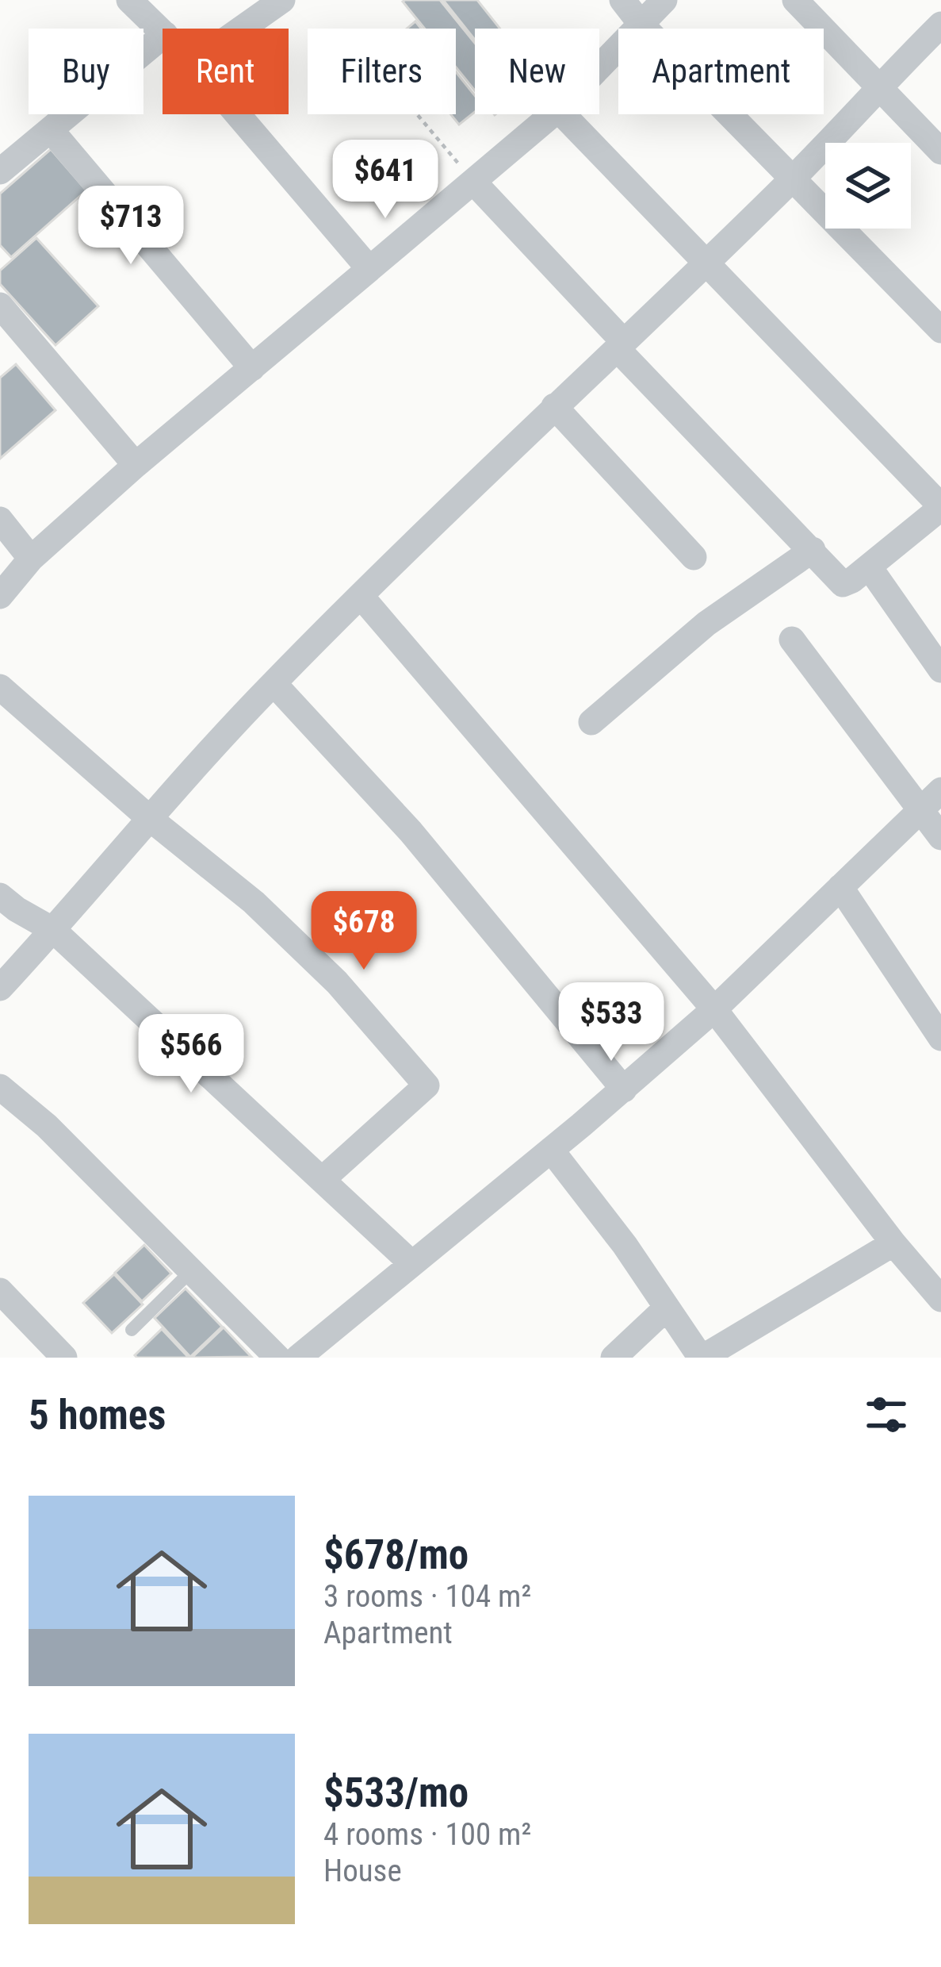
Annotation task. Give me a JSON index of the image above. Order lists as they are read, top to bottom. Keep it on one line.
{"page":{"chip":["Buy","Rent","Filters","New","Apartment"],"price":["$641","$713","$678","$533","$566"],"heading":"5 homes","list":[{"name":"$678/mo","note":"3 rooms · 104 m² · Apartment"},{"name":"$533/mo","note":"4 rooms · 100 m² · House"}]}}
